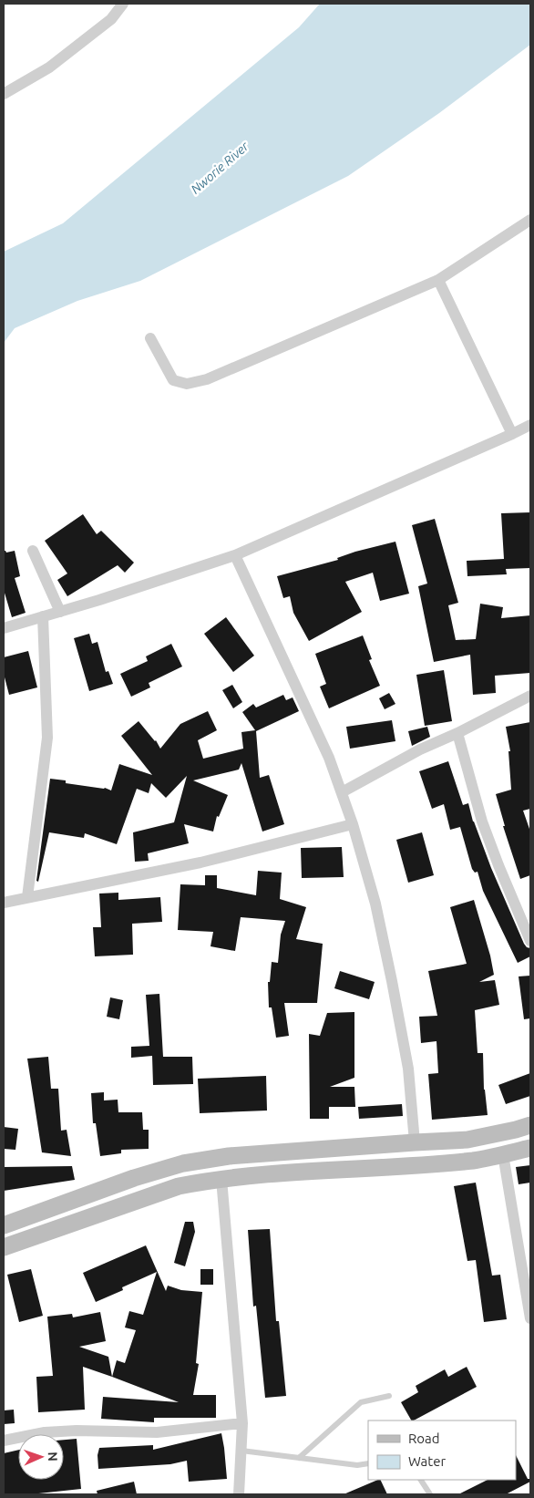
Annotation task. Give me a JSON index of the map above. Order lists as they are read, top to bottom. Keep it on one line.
{"water":["Nworie River"],"legend":["Road","Water"],"north":"right"}
